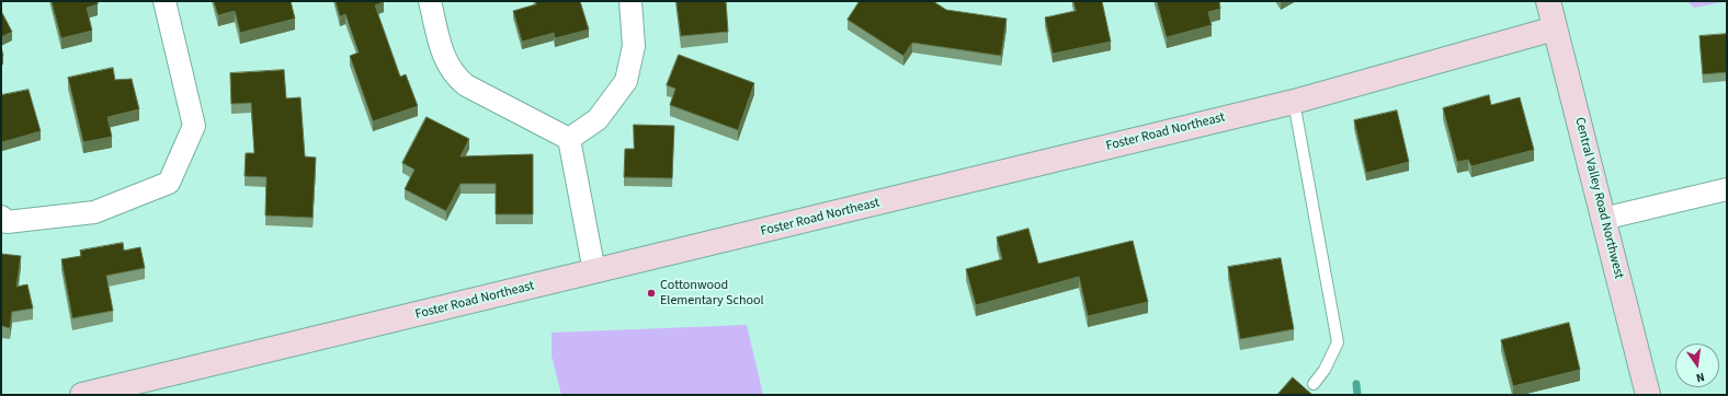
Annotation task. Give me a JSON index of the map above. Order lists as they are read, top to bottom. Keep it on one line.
{"streets":{"street":["Foster Road Northeast","Central Valley Road Northwest"]},"crossings":[["Foster Road Northeast","Central Valley Road Northwest"]],"places":["Cottonwood Elementary School"],"north":"bottom"}
